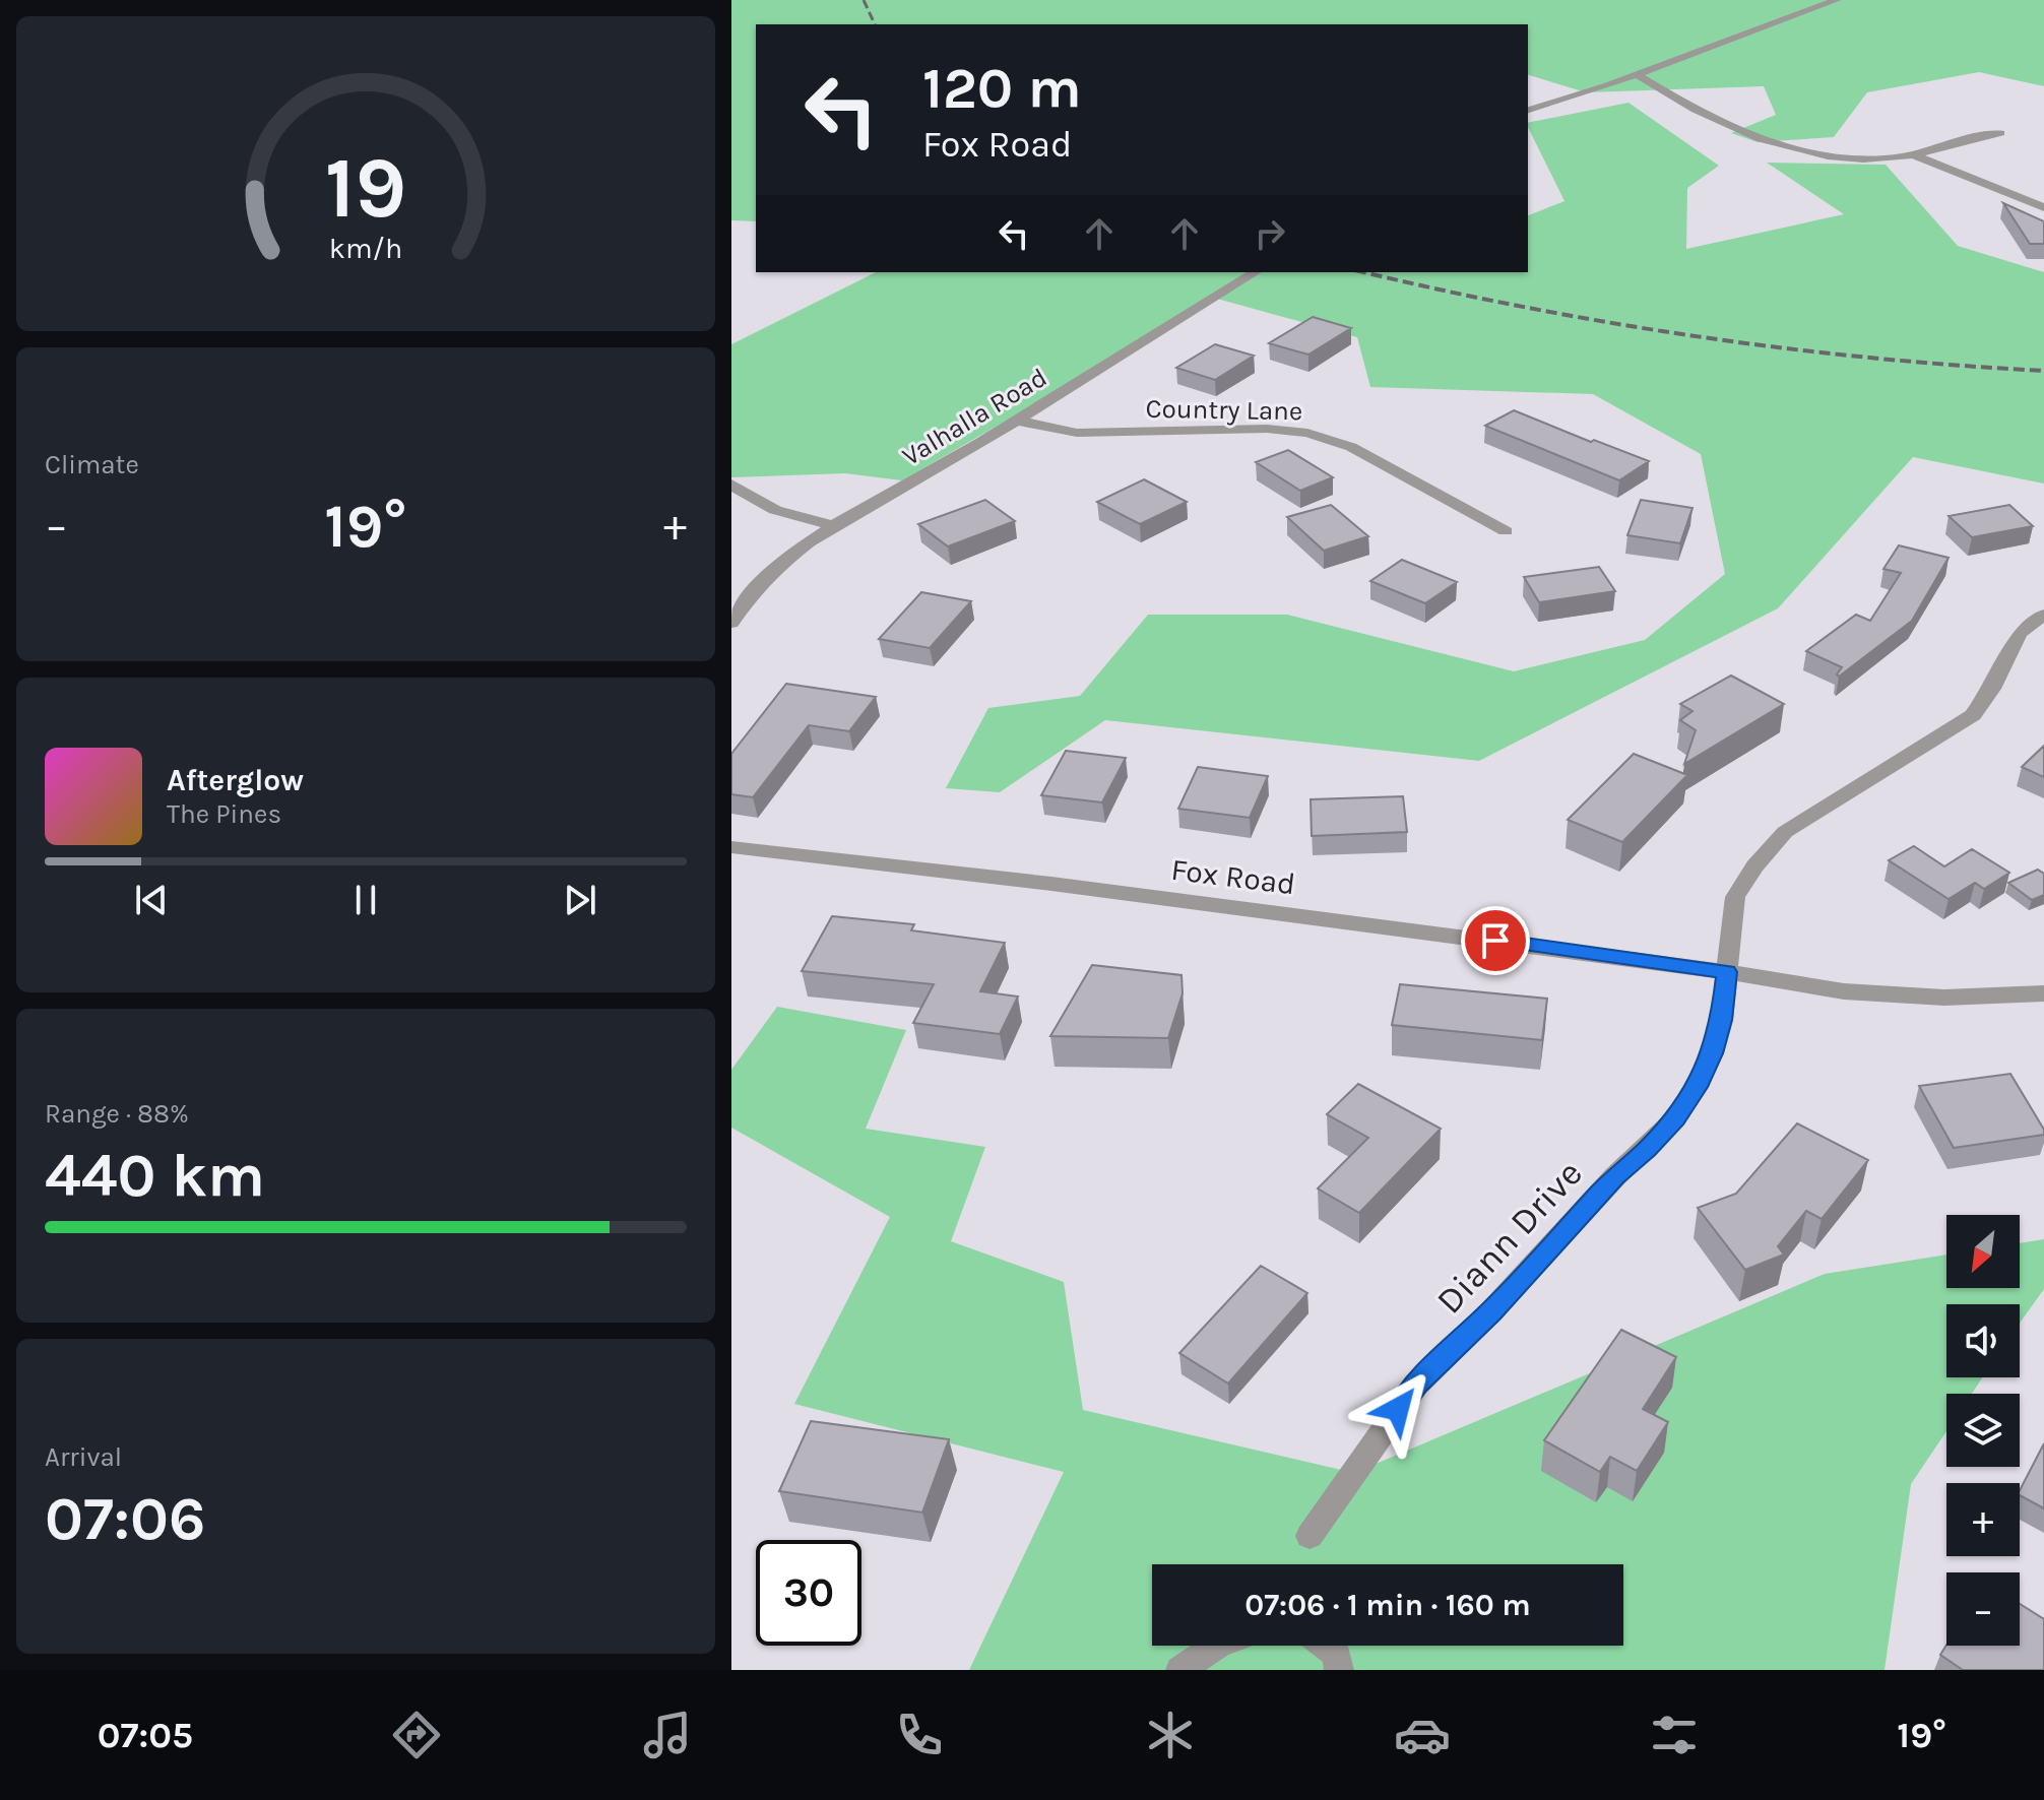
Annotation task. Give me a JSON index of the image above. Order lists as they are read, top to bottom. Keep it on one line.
{"streets":{"street":["Country Lane","Valhalla Road","Fox Road","Diann Drive"]},"crossings":[["Country Lane","Valhalla Road"],["Fox Road","Diann Drive"]],"north":"bottom left","page":{"turn":["120 m","Fox Road"],"tile":["Climate",["Range · 88%","440 km"],["Arrival","07:06"]],"heat":["−","19°","+"],"song":["Afterglow","The Pines"],"map_buttons":["+","−"],"limit":"30","trip":"07:06 · 1 min · 160 m","tabs":["07:05","19°"],"gauge":["19","km/h"]}}
